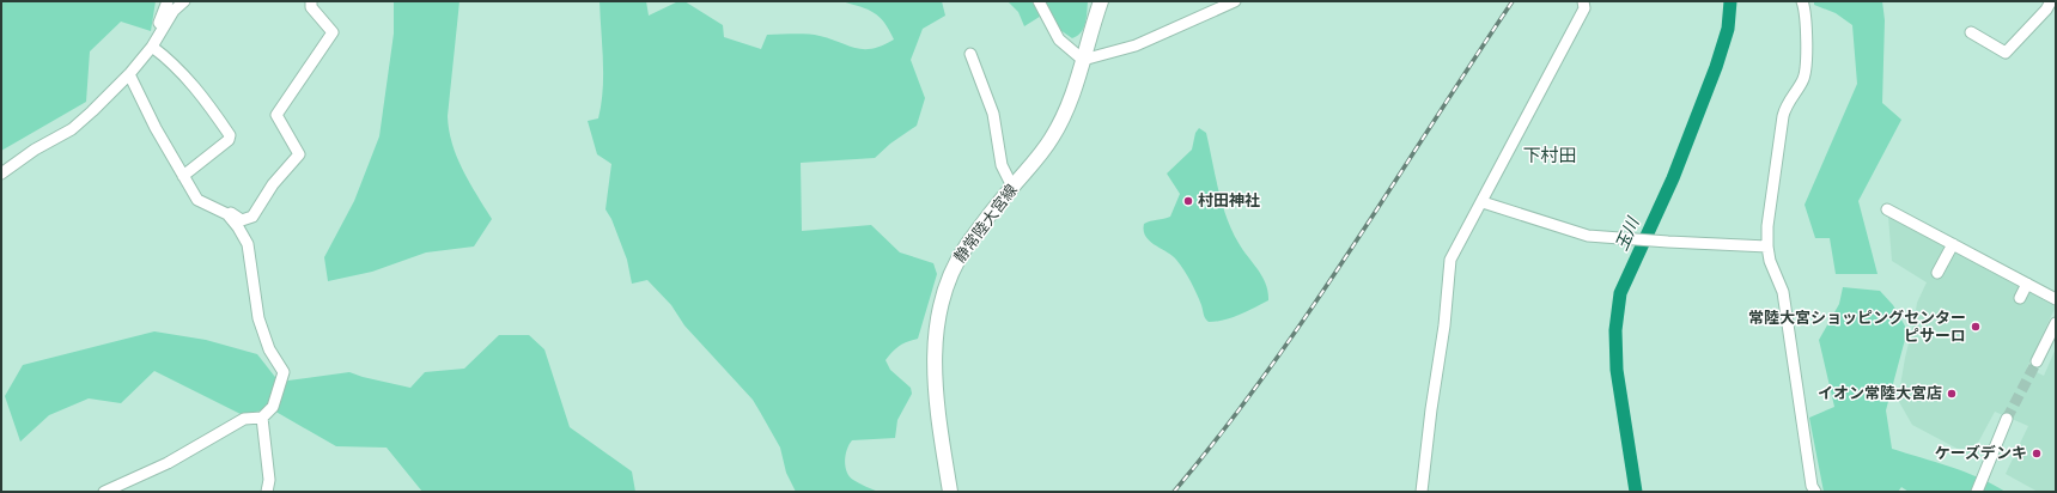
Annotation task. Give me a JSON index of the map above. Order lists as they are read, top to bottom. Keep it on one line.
{"streets":{"main road":["静常陸大宮線"]},"districts":["下村田"],"water":["玉川"],"places":["村田神社","常陸大宮ショッピングセンター ピサーロ","イオン常陸大宮店","ケーズデンキ"]}
